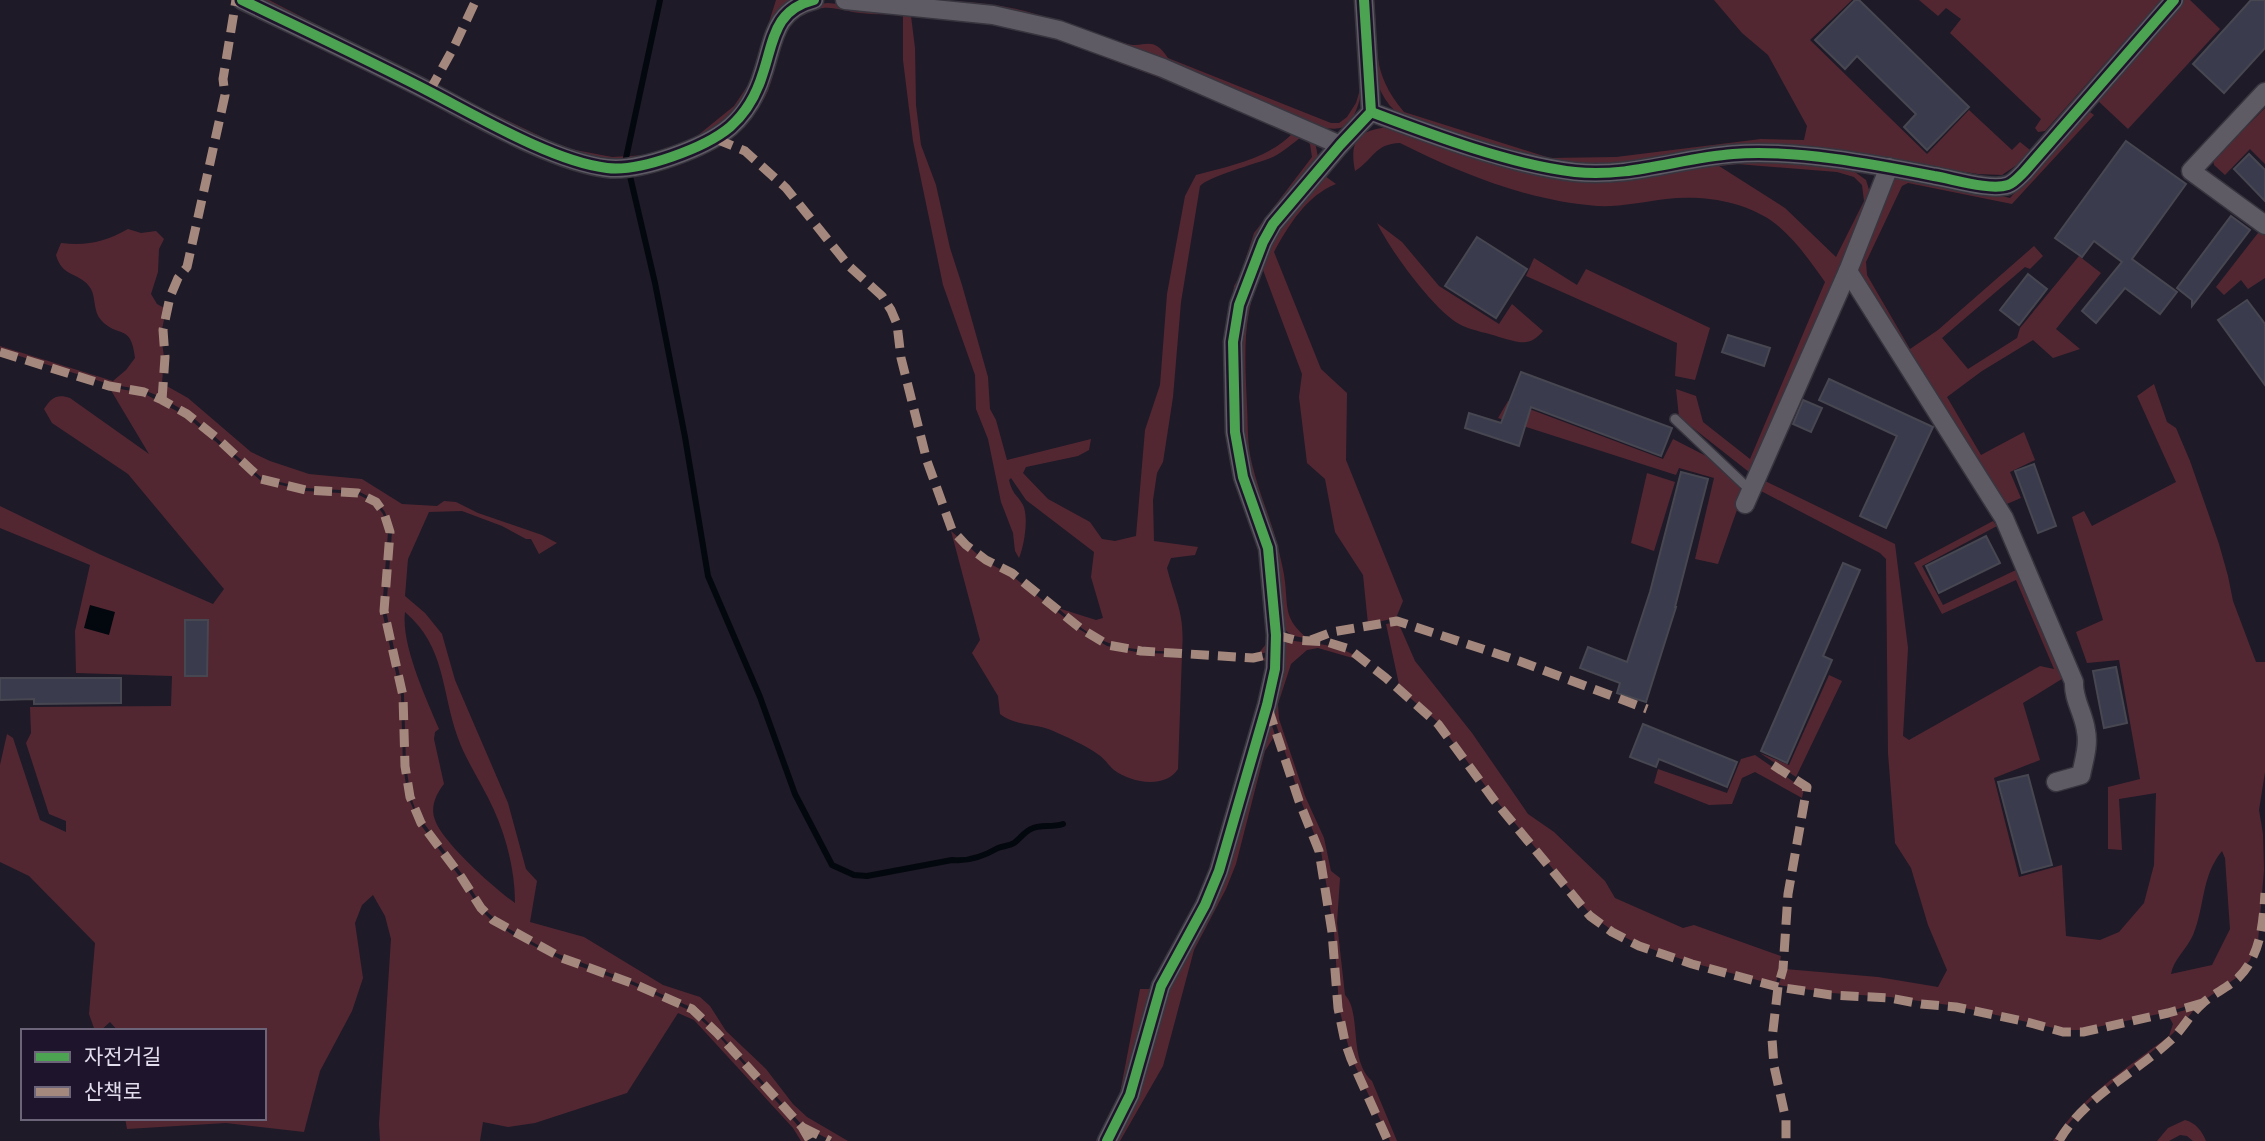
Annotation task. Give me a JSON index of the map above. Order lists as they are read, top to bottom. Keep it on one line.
{"legend":["자전거길","산책로"]}
